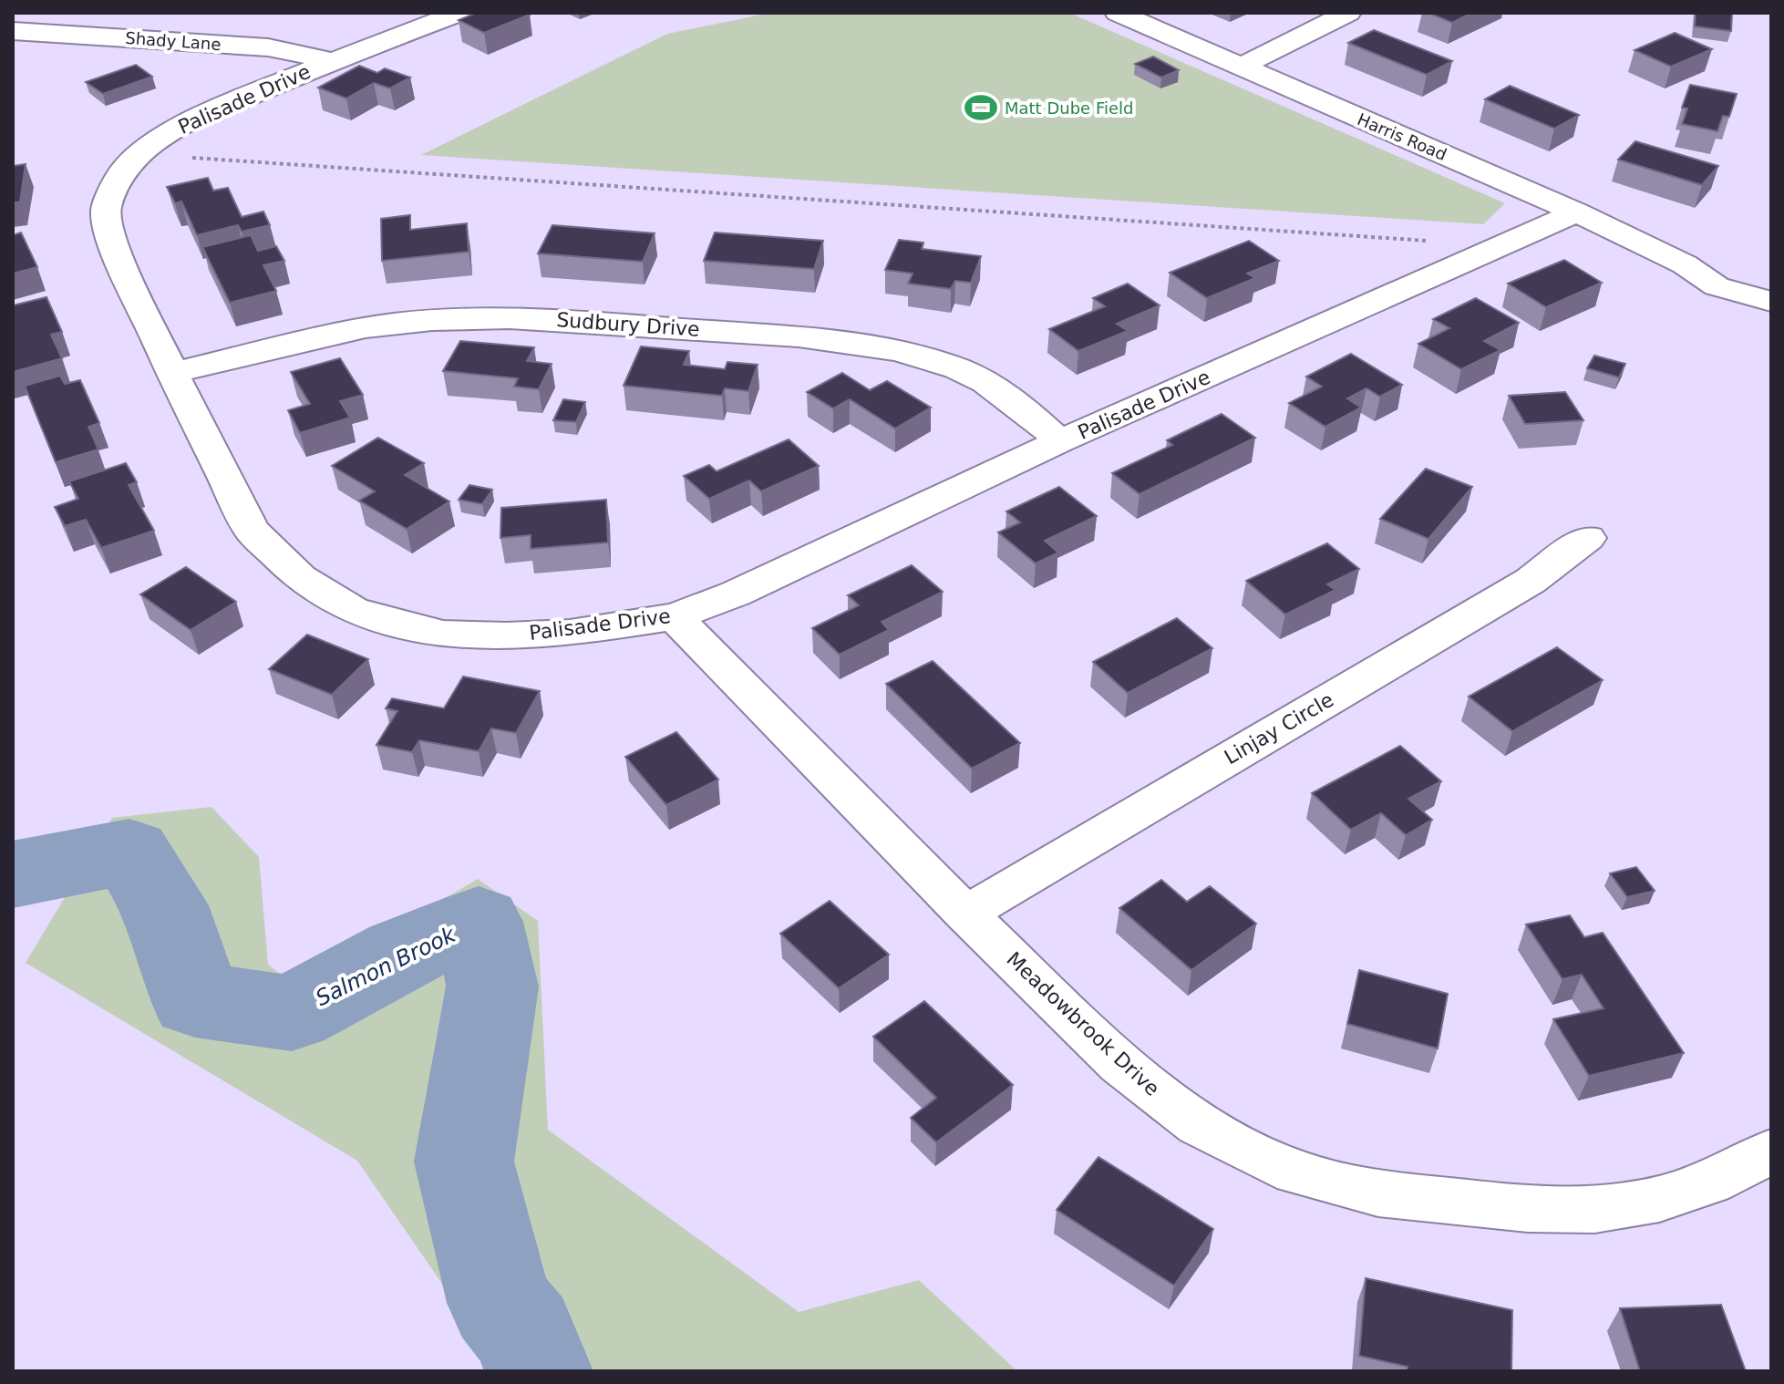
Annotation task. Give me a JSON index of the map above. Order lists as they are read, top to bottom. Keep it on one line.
{"streets":{"street":["Shady Lane","Palisade Drive","Harris Road","Sudbury Drive","Linjay Circle","Meadowbrook Drive"]},"crossings":[["Shady Lane","Palisade Drive"],["Palisade Drive","Harris Road"],["Palisade Drive","Sudbury Drive"],["Palisade Drive","Meadowbrook Drive"],["Linjay Circle","Meadowbrook Drive"]],"water":["Salmon Brook"],"places":{"sports":["Matt Dube Field"]}}
